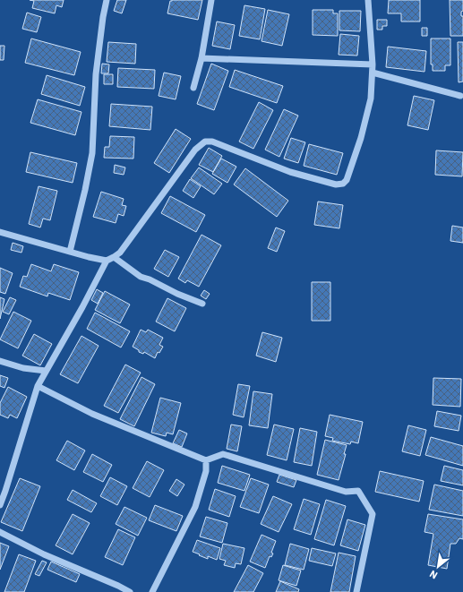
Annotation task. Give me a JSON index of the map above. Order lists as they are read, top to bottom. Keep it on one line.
{"north":"bottom left"}
